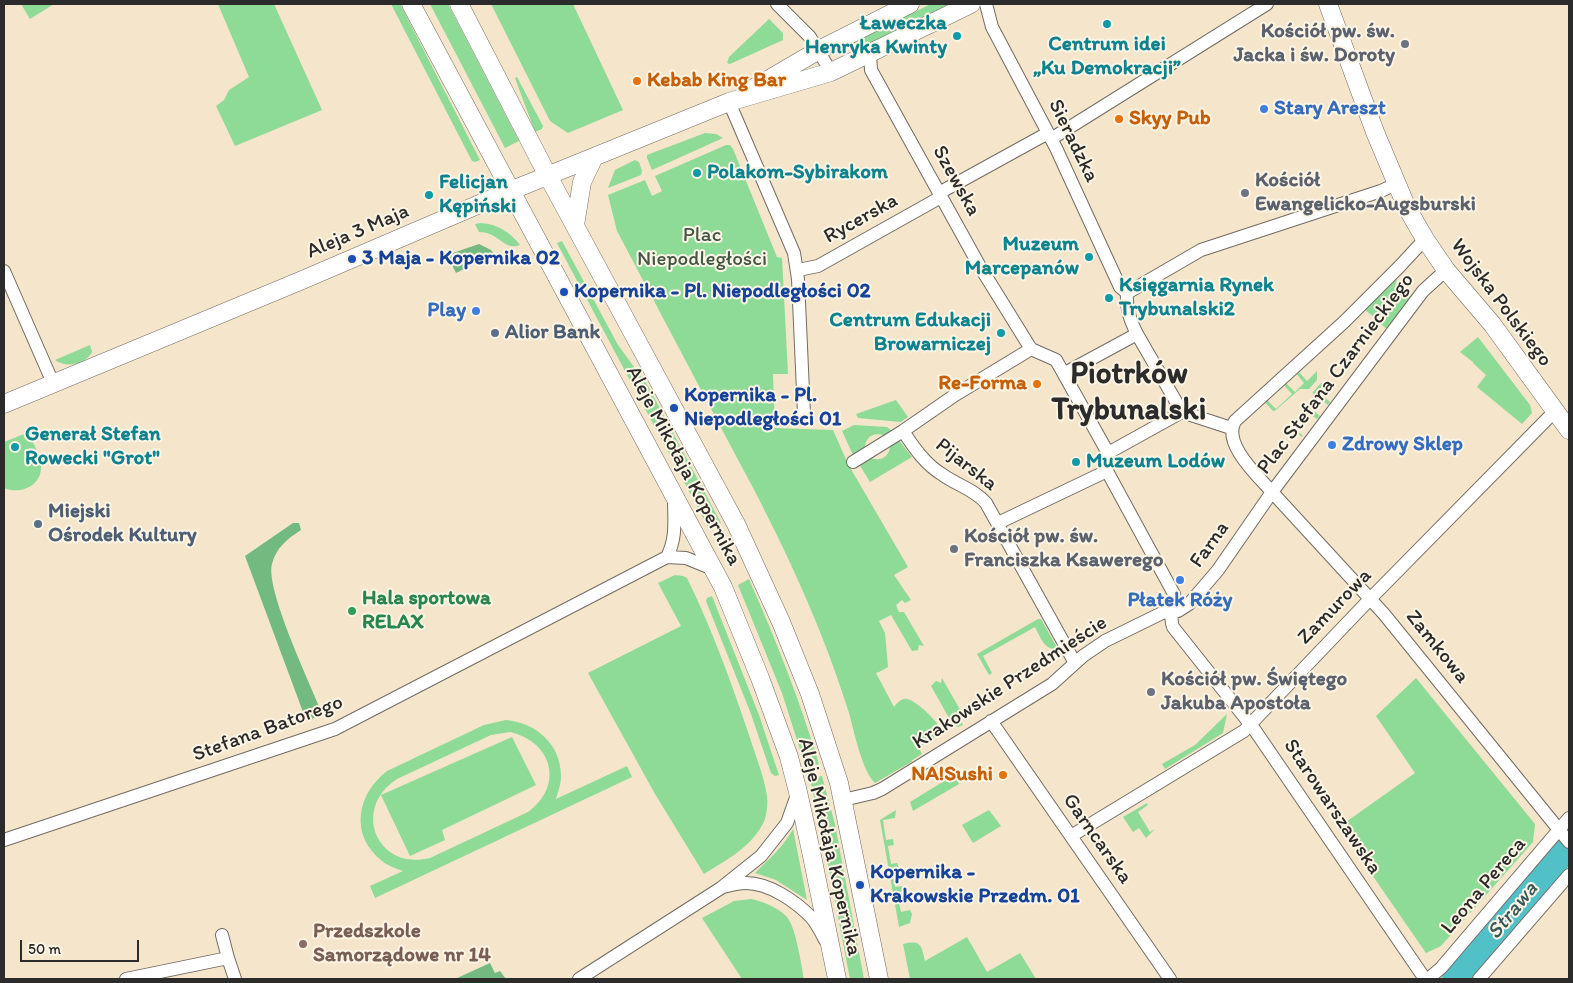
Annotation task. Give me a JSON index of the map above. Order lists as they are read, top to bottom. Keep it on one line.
{"streets":{"main road":["Aleja 3 Maja","Wojska Polskiego","Aleje Mikołaja Kopernika"],"street":["Sieradzka","Szewska","Rycerska","Plac Stefana Czarnieckiego","Pijarska","Farna","Zamurowa","Zamkowa","Krakowskie Przedmieście","Stefana Batorego","Starowarszawska","Garncarska","Leona Pereca"]},"crossings":[["Sieradzka","Rycerska"],["Szewska","Rycerska"],["Aleja 3 Maja","Aleje Mikołaja Kopernika"],["Wojska Polskiego","Plac Stefana Czarnieckiego"],["Wojska Polskiego","Zamurowa"],["Plac Stefana Czarnieckiego","Farna"],["Plac Stefana Czarnieckiego","Zamkowa"],["Pijarska","Krakowskie Przedmieście"],["Aleje Mikołaja Kopernika","Krakowskie Przedmieście"],["Farna","Zamkowa"],["Farna","Krakowskie Przedmieście"],["Farna","Starowarszawska"],["Zamurowa","Zamkowa"],["Zamurowa","Starowarszawska"],["Zamurowa","Garncarska"],["Zamkowa","Leona Pereca"],["Krakowskie Przedmieście","Starowarszawska"],["Krakowskie Przedmieście","Garncarska"],["Starowarszawska","Leona Pereca"]],"districts":["Piotrków Trybunalski"],"water":["Strawa"],"parks":["Plac Niepodległości"],"places":["Centrum idei „Ku Demokracji”","Ławeczka Henryka Kwinty","Kościół pw. św. Jacka i św. Doroty","Kebab King Bar","Stary Areszt","Skyy Pub","Polakom-Sybirakom","Kościół Ewangelicko-Augsburski","Felicjan Kępiński","Muzeum Marcepanów","3 Maja - Kopernika 02","Kopernika - Pl. Niepodległości 02","Księgarnia Rynek Trybunalski2","Play","Alior Bank","Centrum Edukacji Browarniczej","Re-Forma","Kopernika - Pl. Niepodległości 01","Zdrowy Sklep","Generał Stefan Rowecki \"Grot\"","Muzeum Lodów","Miejski Ośrodek Kultury","Kościół pw. św. Franciszka Ksawerego","Płatek Róży","Hala sportowa RELAX","Kościół pw. Świętego Jakuba Apostoła","NA!Sushi","Kopernika - Krakowskie Przedm. 01","Przedszkole Samorządowe nr 14"],"scale_bar":"50 m"}
